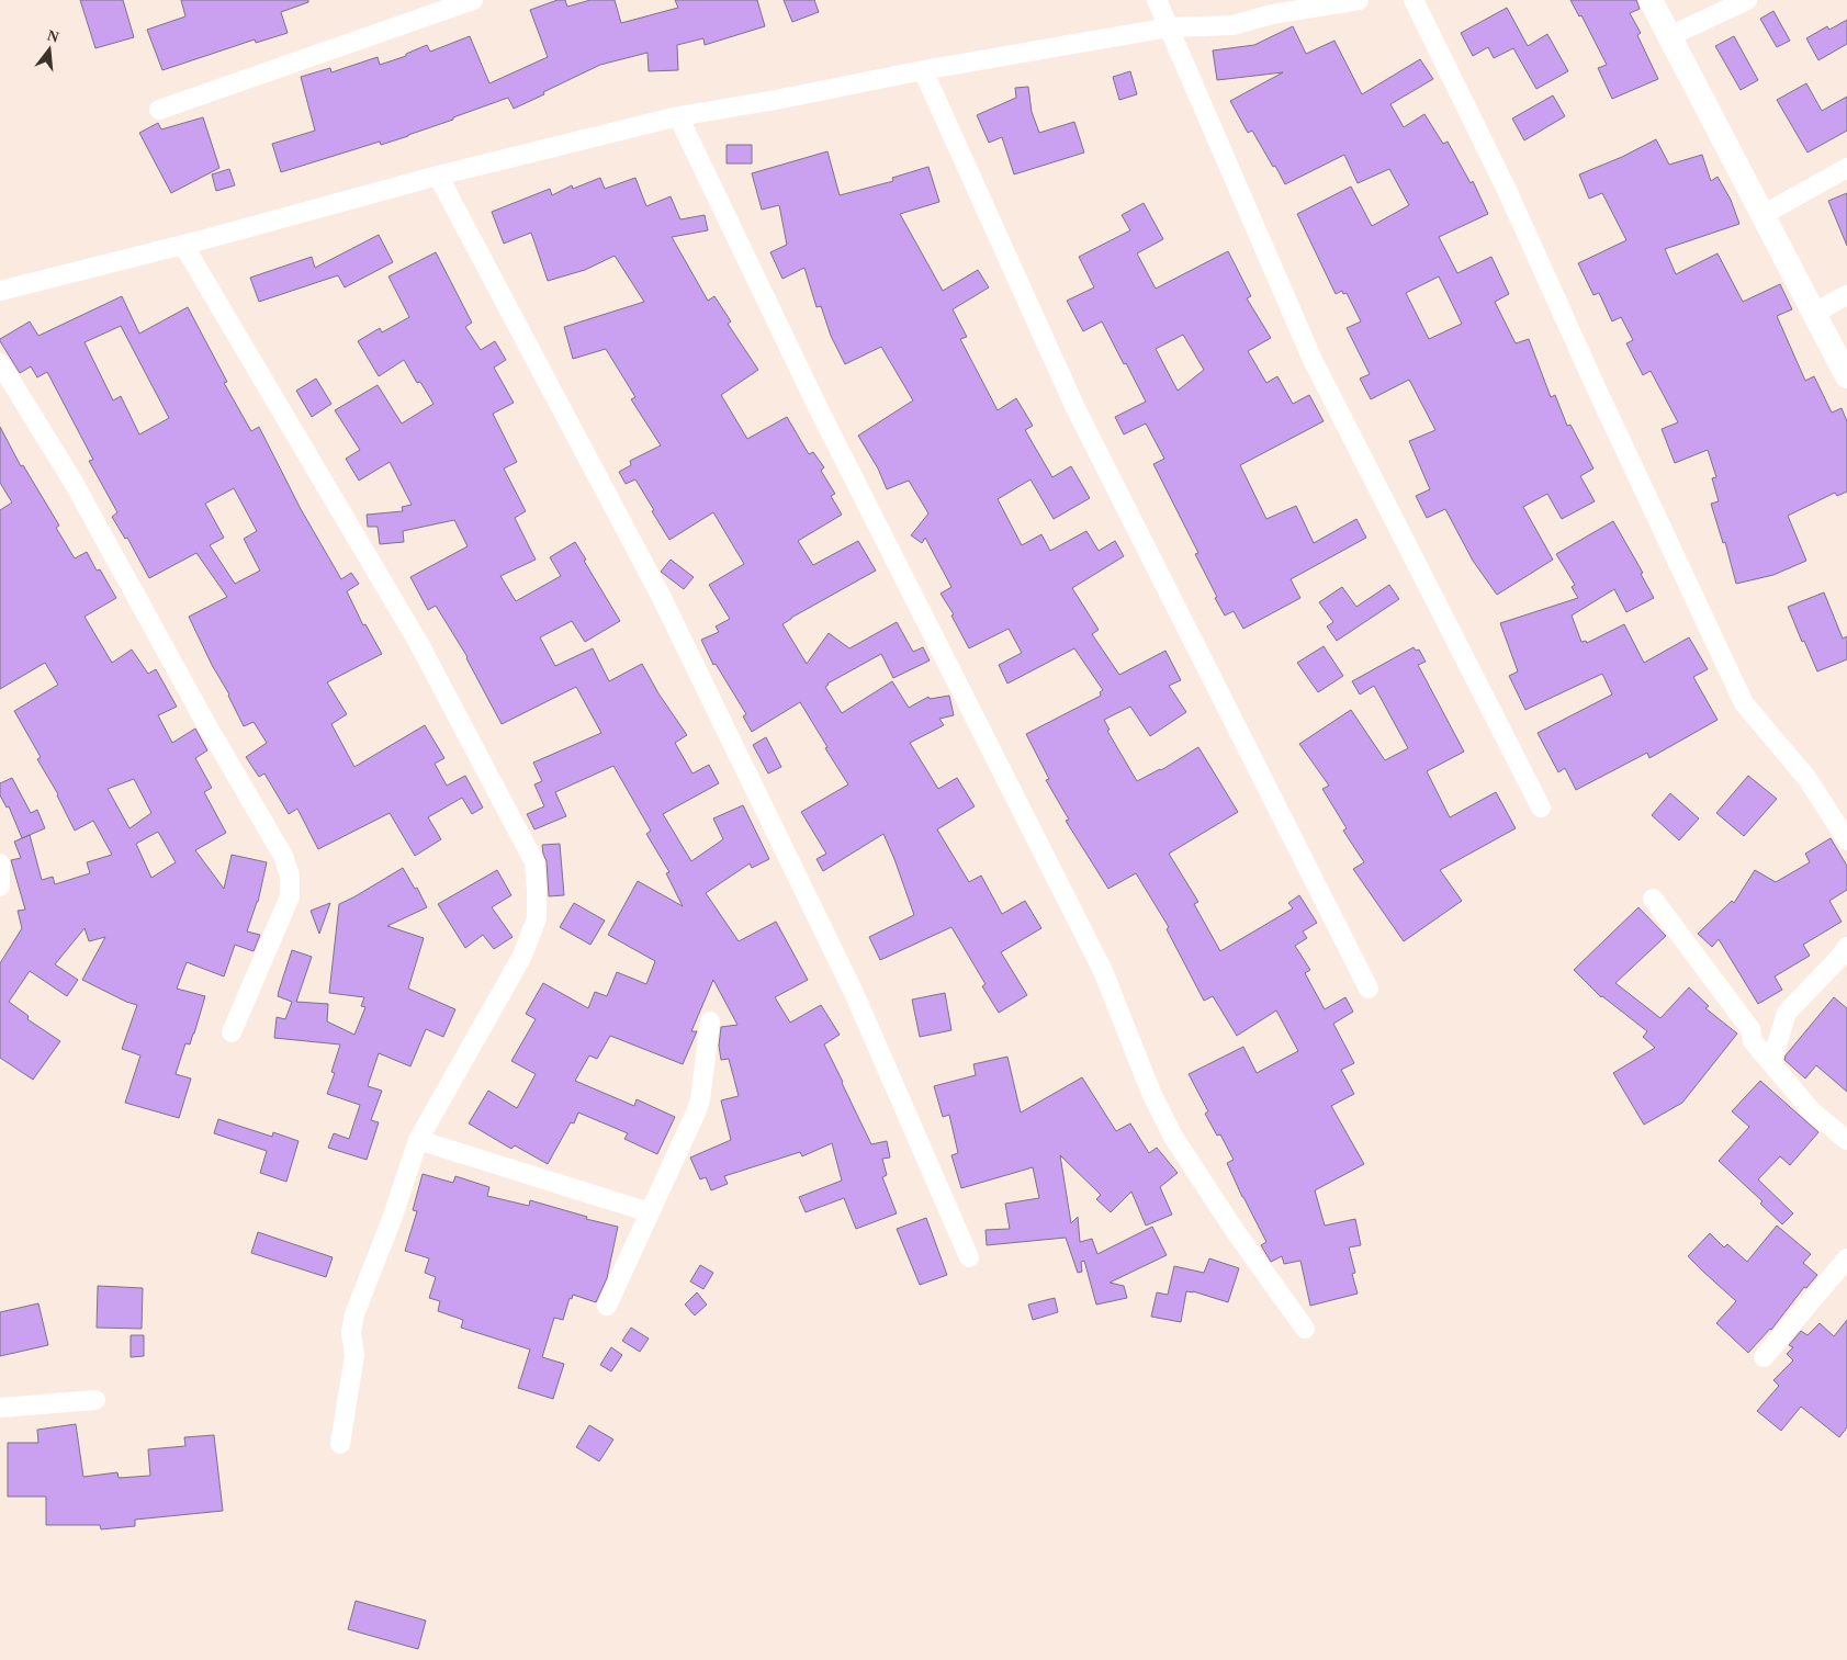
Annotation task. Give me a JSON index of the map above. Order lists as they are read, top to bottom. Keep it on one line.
{"north":"top"}
